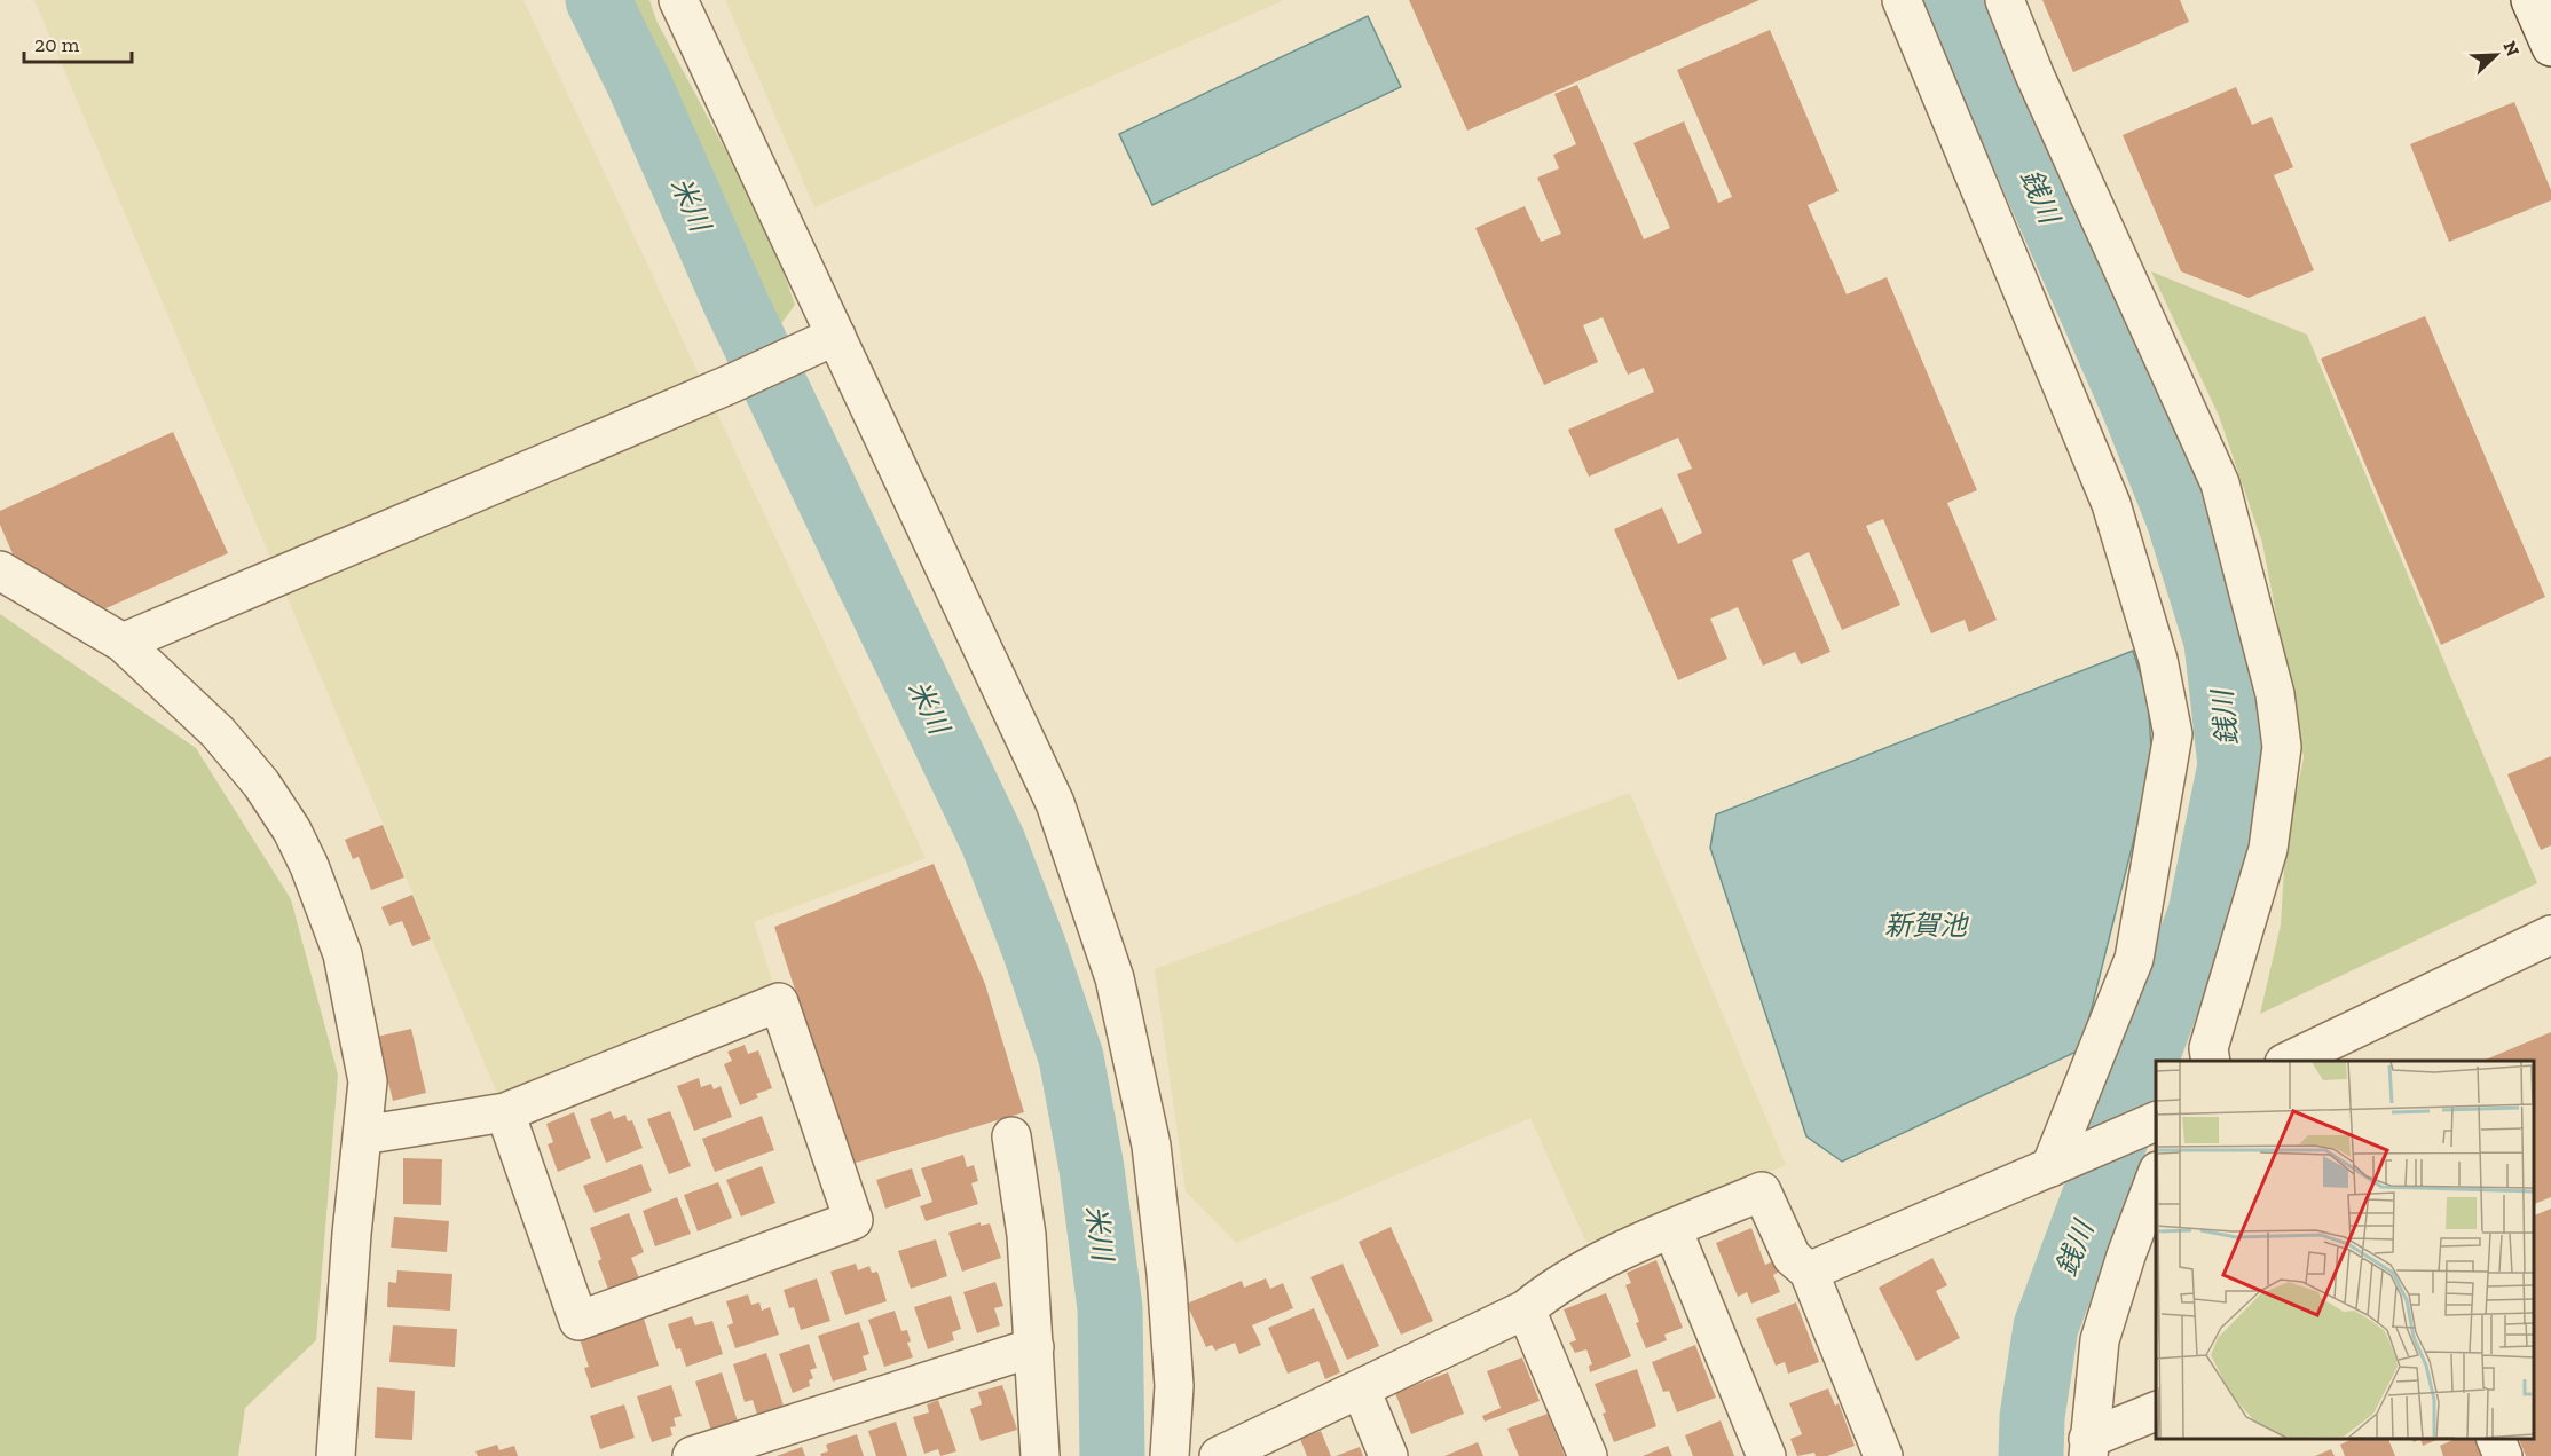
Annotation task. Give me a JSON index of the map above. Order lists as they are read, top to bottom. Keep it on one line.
{"water":["銭川","米川","新賀池"],"scale_bar":"20 m","north":"top right"}
